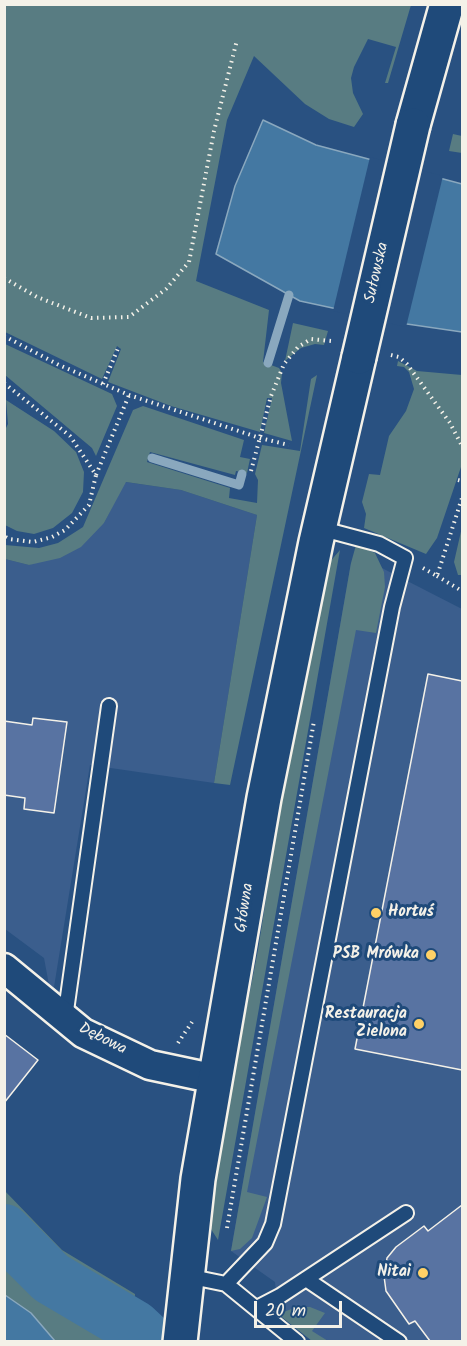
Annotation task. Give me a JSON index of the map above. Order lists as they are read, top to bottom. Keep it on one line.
{"streets":{"main road":["Sułowska","Główna"],"street":["Dębowa"]},"crossings":[["Sułowska","Główna"],["Główna","Dębowa"]],"places":["Hortuś","PSB Mrówka","Restauracja Zielona","Nitai"],"scale_bar":"20 m"}
